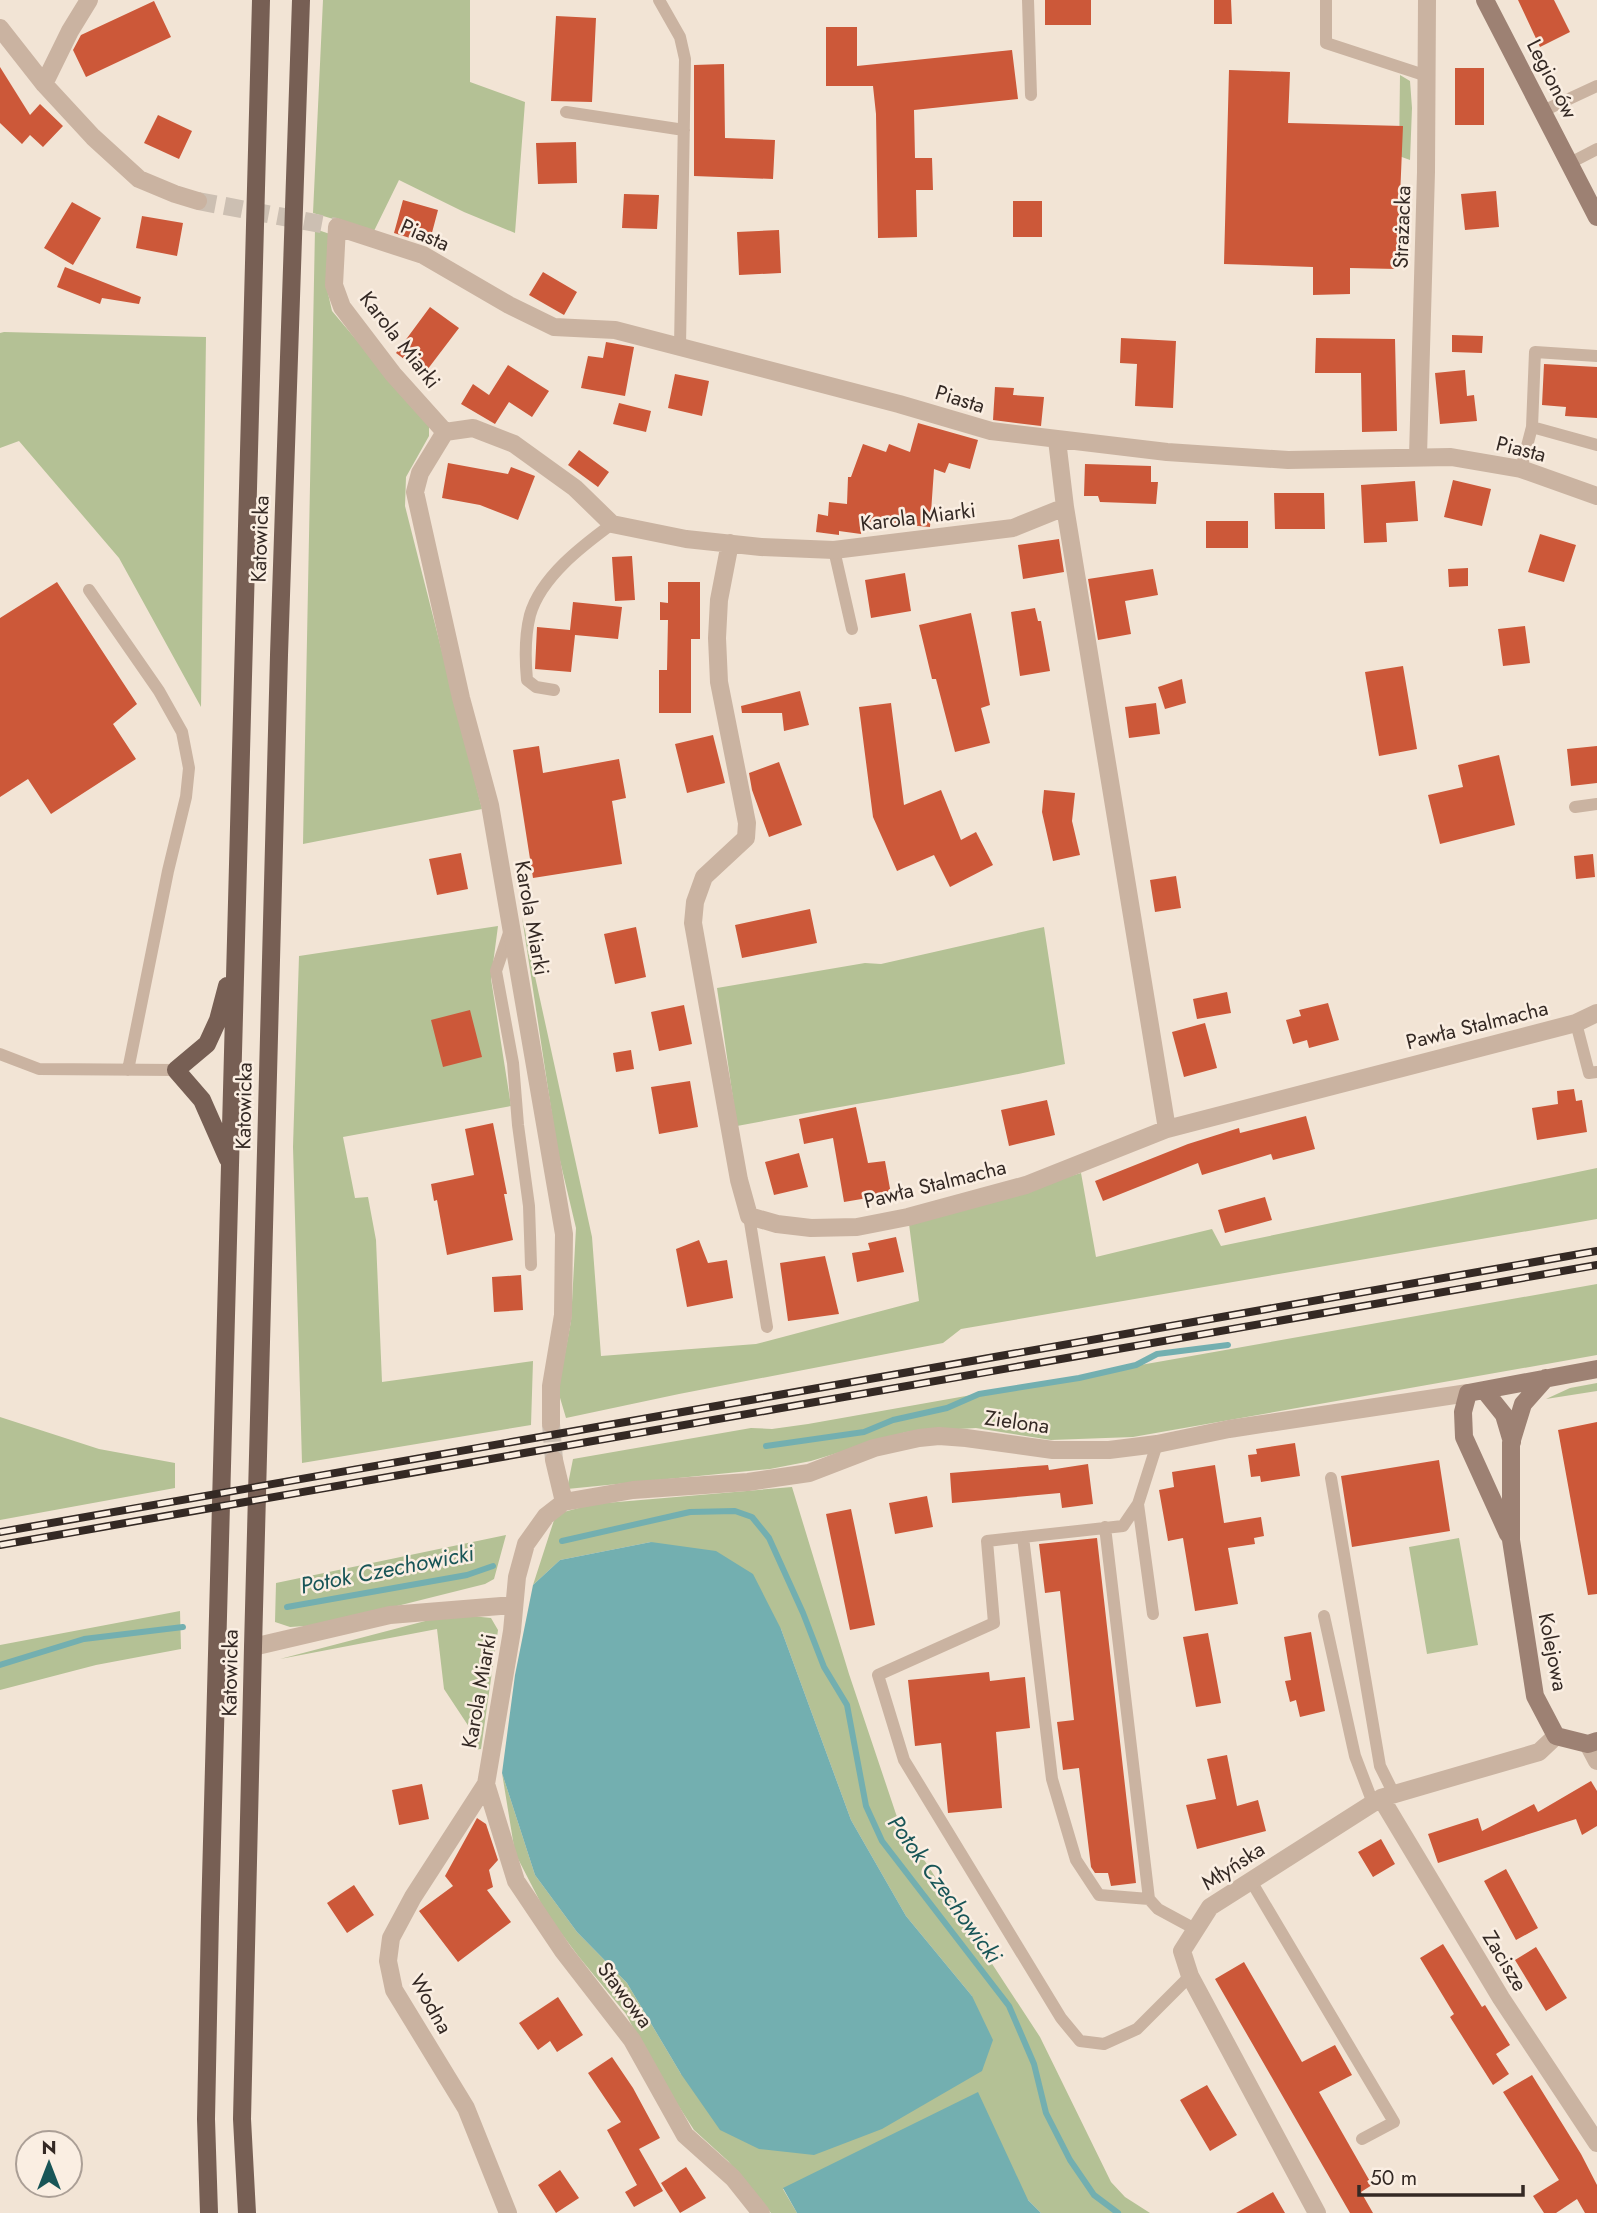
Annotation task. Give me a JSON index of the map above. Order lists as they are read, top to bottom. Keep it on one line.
{"streets":{"main road":["Katowicka"],"street":["Legionów","Strażacka","Piasta","Karola Miarki","Pawła Stalmacha","Zielona","Kolejowa","Młyńska","Zacisze","Stawowa","Wodna"]},"crossings":[["Strażacka","Piasta"],["Piasta","Karola Miarki"],["Karola Miarki","Katowicka"],["Karola Miarki","Zielona"],["Karola Miarki","Stawowa"],["Karola Miarki","Wodna"],["Zielona","Kolejowa"],["Kolejowa","Młyńska"],["Młyńska","Zacisze"],["Stawowa","Wodna"]],"water":["Potok Czechowicki"],"scale_bar":"50 m","north":"top"}
